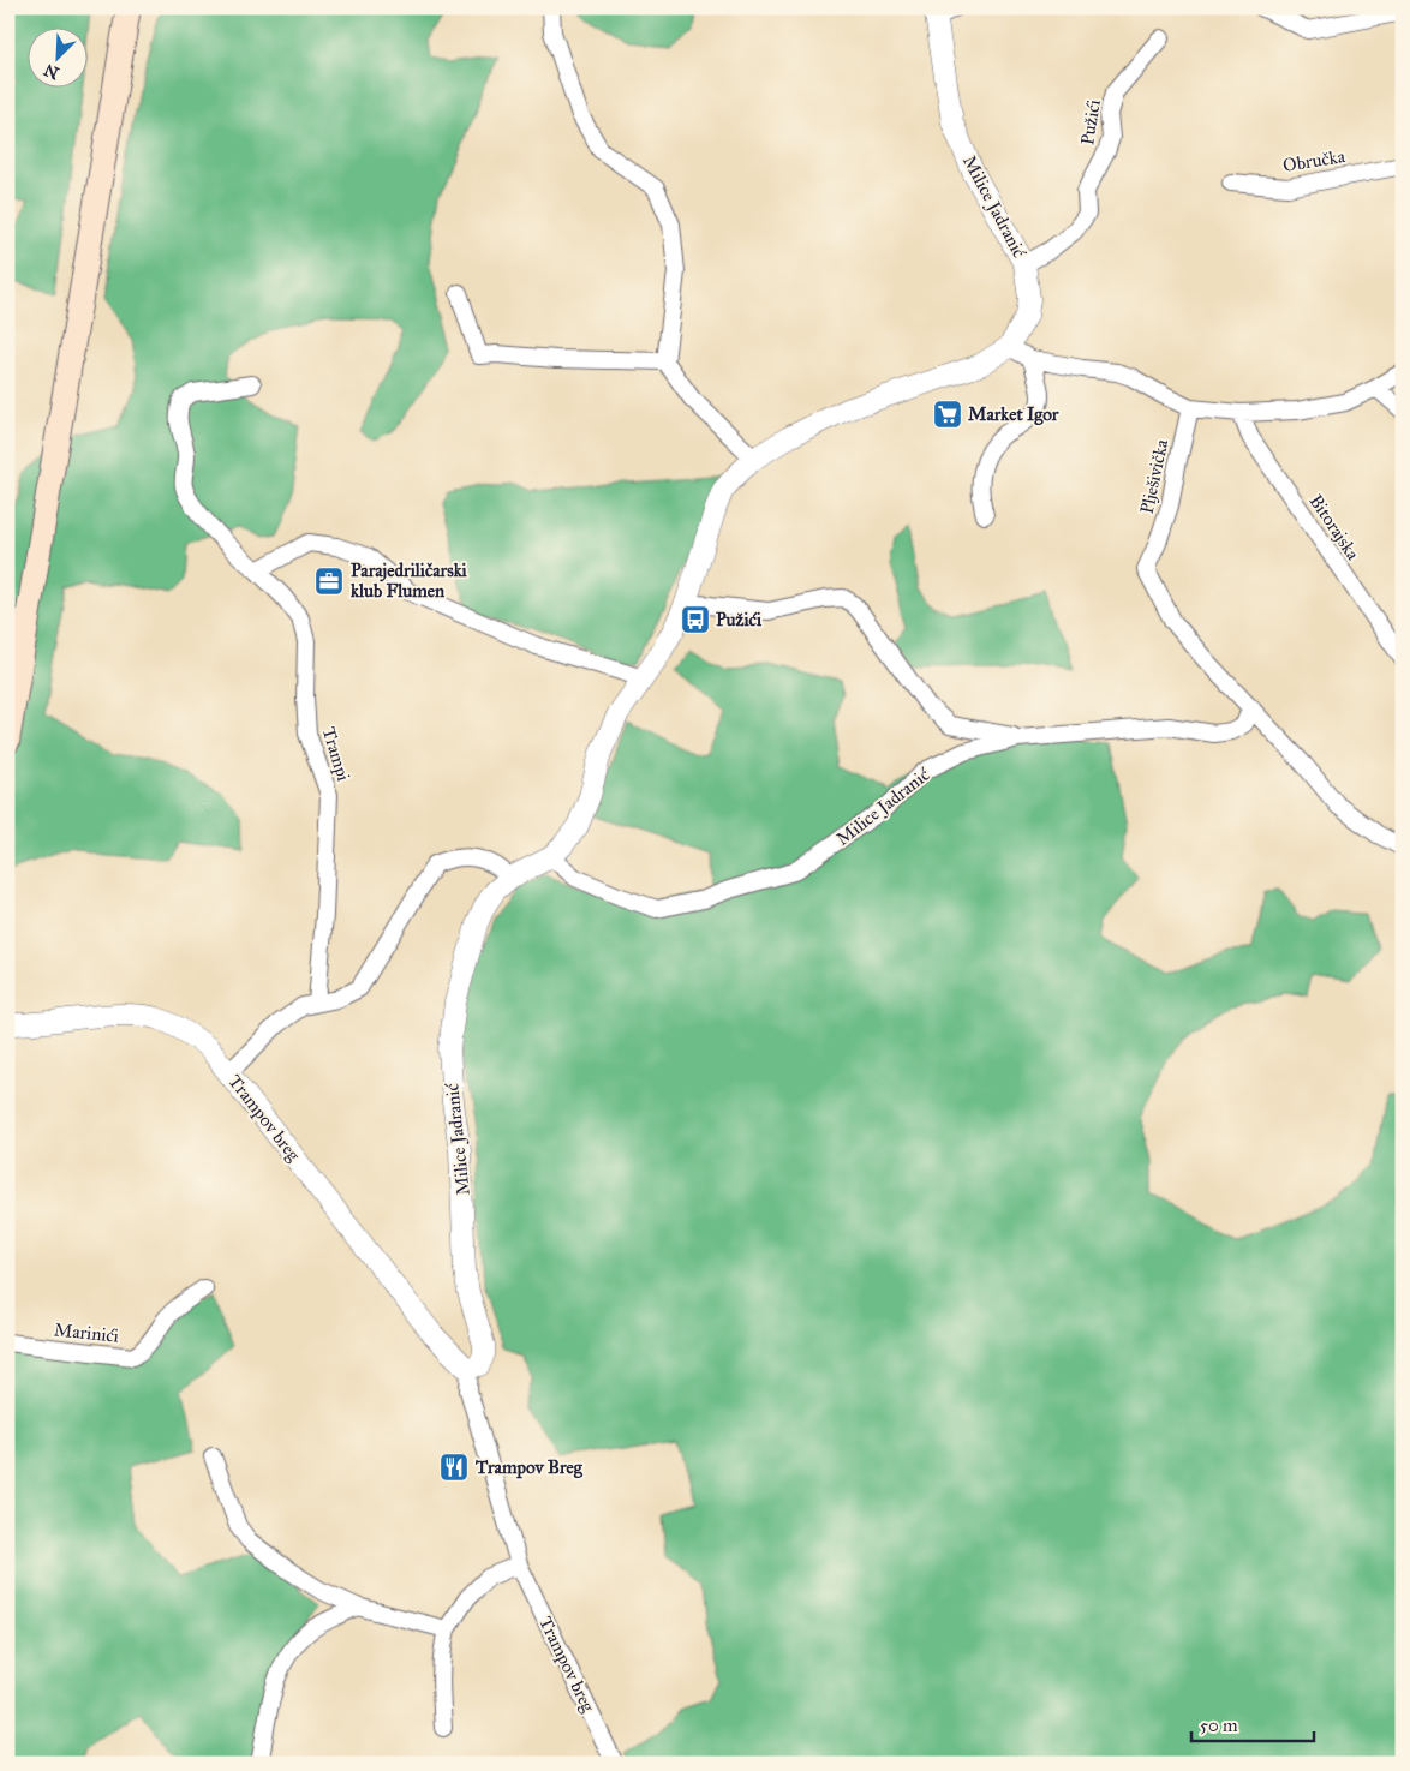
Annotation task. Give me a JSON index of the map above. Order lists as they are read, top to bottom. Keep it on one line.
{"streets":{"street":["Pužići","Obručka","Milice Jadranić","Plješivička","Bitorajska","Trampi","Trampov breg","Marinići"]},"crossings":[["Pužići","Milice Jadranić"],["Milice Jadranić","Trampov breg"]],"places":{"supermarket":["Market Igor"],"office":["Parajedriličarski klub Flumen"],"bus stop":["Pužići"],"restaurant":["Trampov Breg"]},"scale_bar":"50 m","north":"bottom left"}
